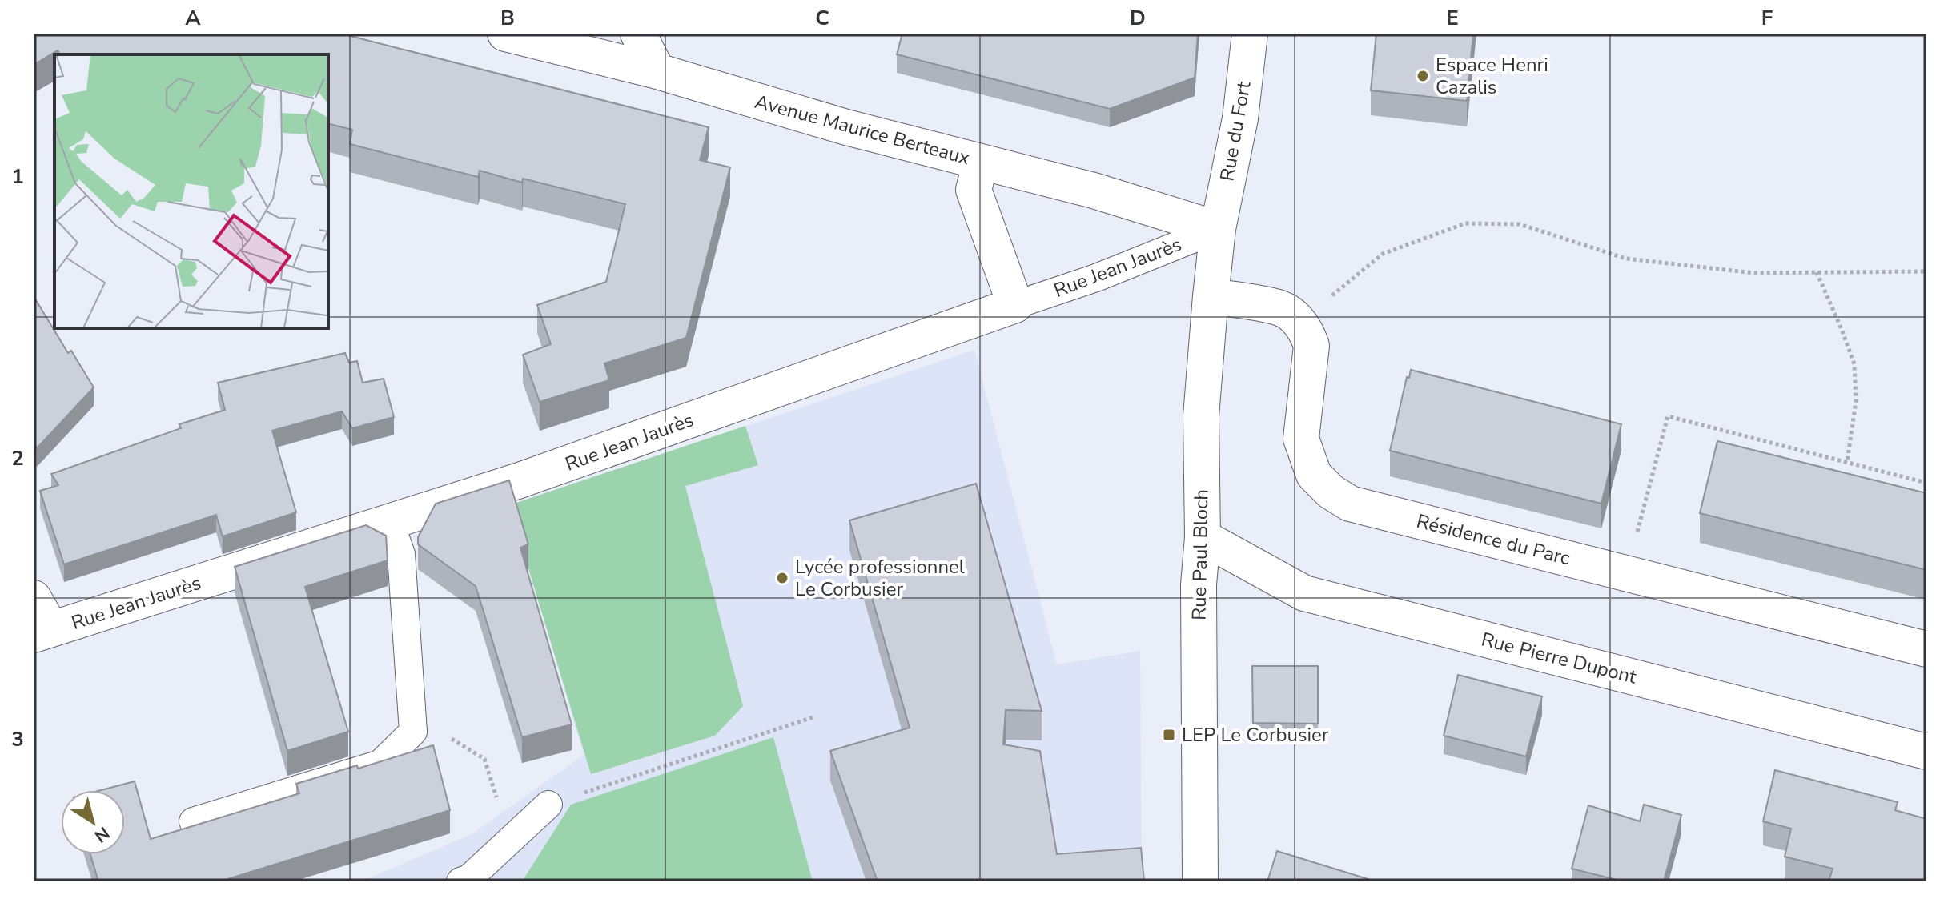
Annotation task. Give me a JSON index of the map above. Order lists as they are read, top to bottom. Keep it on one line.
{"streets":{"street":["Avenue Maurice Berteaux","Rue du Fort","Rue Jean Jaurès","Résidence du Parc","Rue Paul Bloch","Rue Pierre Dupont"]},"crossings":[["Avenue Maurice Berteaux","Rue du Fort"],["Avenue Maurice Berteaux","Rue Jean Jaurès"],["Avenue Maurice Berteaux","Rue Paul Bloch"],["Rue du Fort","Rue Jean Jaurès"],["Rue du Fort","Rue Paul Bloch"],["Rue Jean Jaurès","Rue Paul Bloch"],["Rue Paul Bloch","Rue Pierre Dupont"]],"places":{"other":["Espace Henri Cazalis","Lycée professionnel Le Corbusier"],"transit":["LEP Le Corbusier"]},"north":"bottom right","grid":{"columns":["A","B","C","D","E","F"],"rows":["1","2","3"]}}
